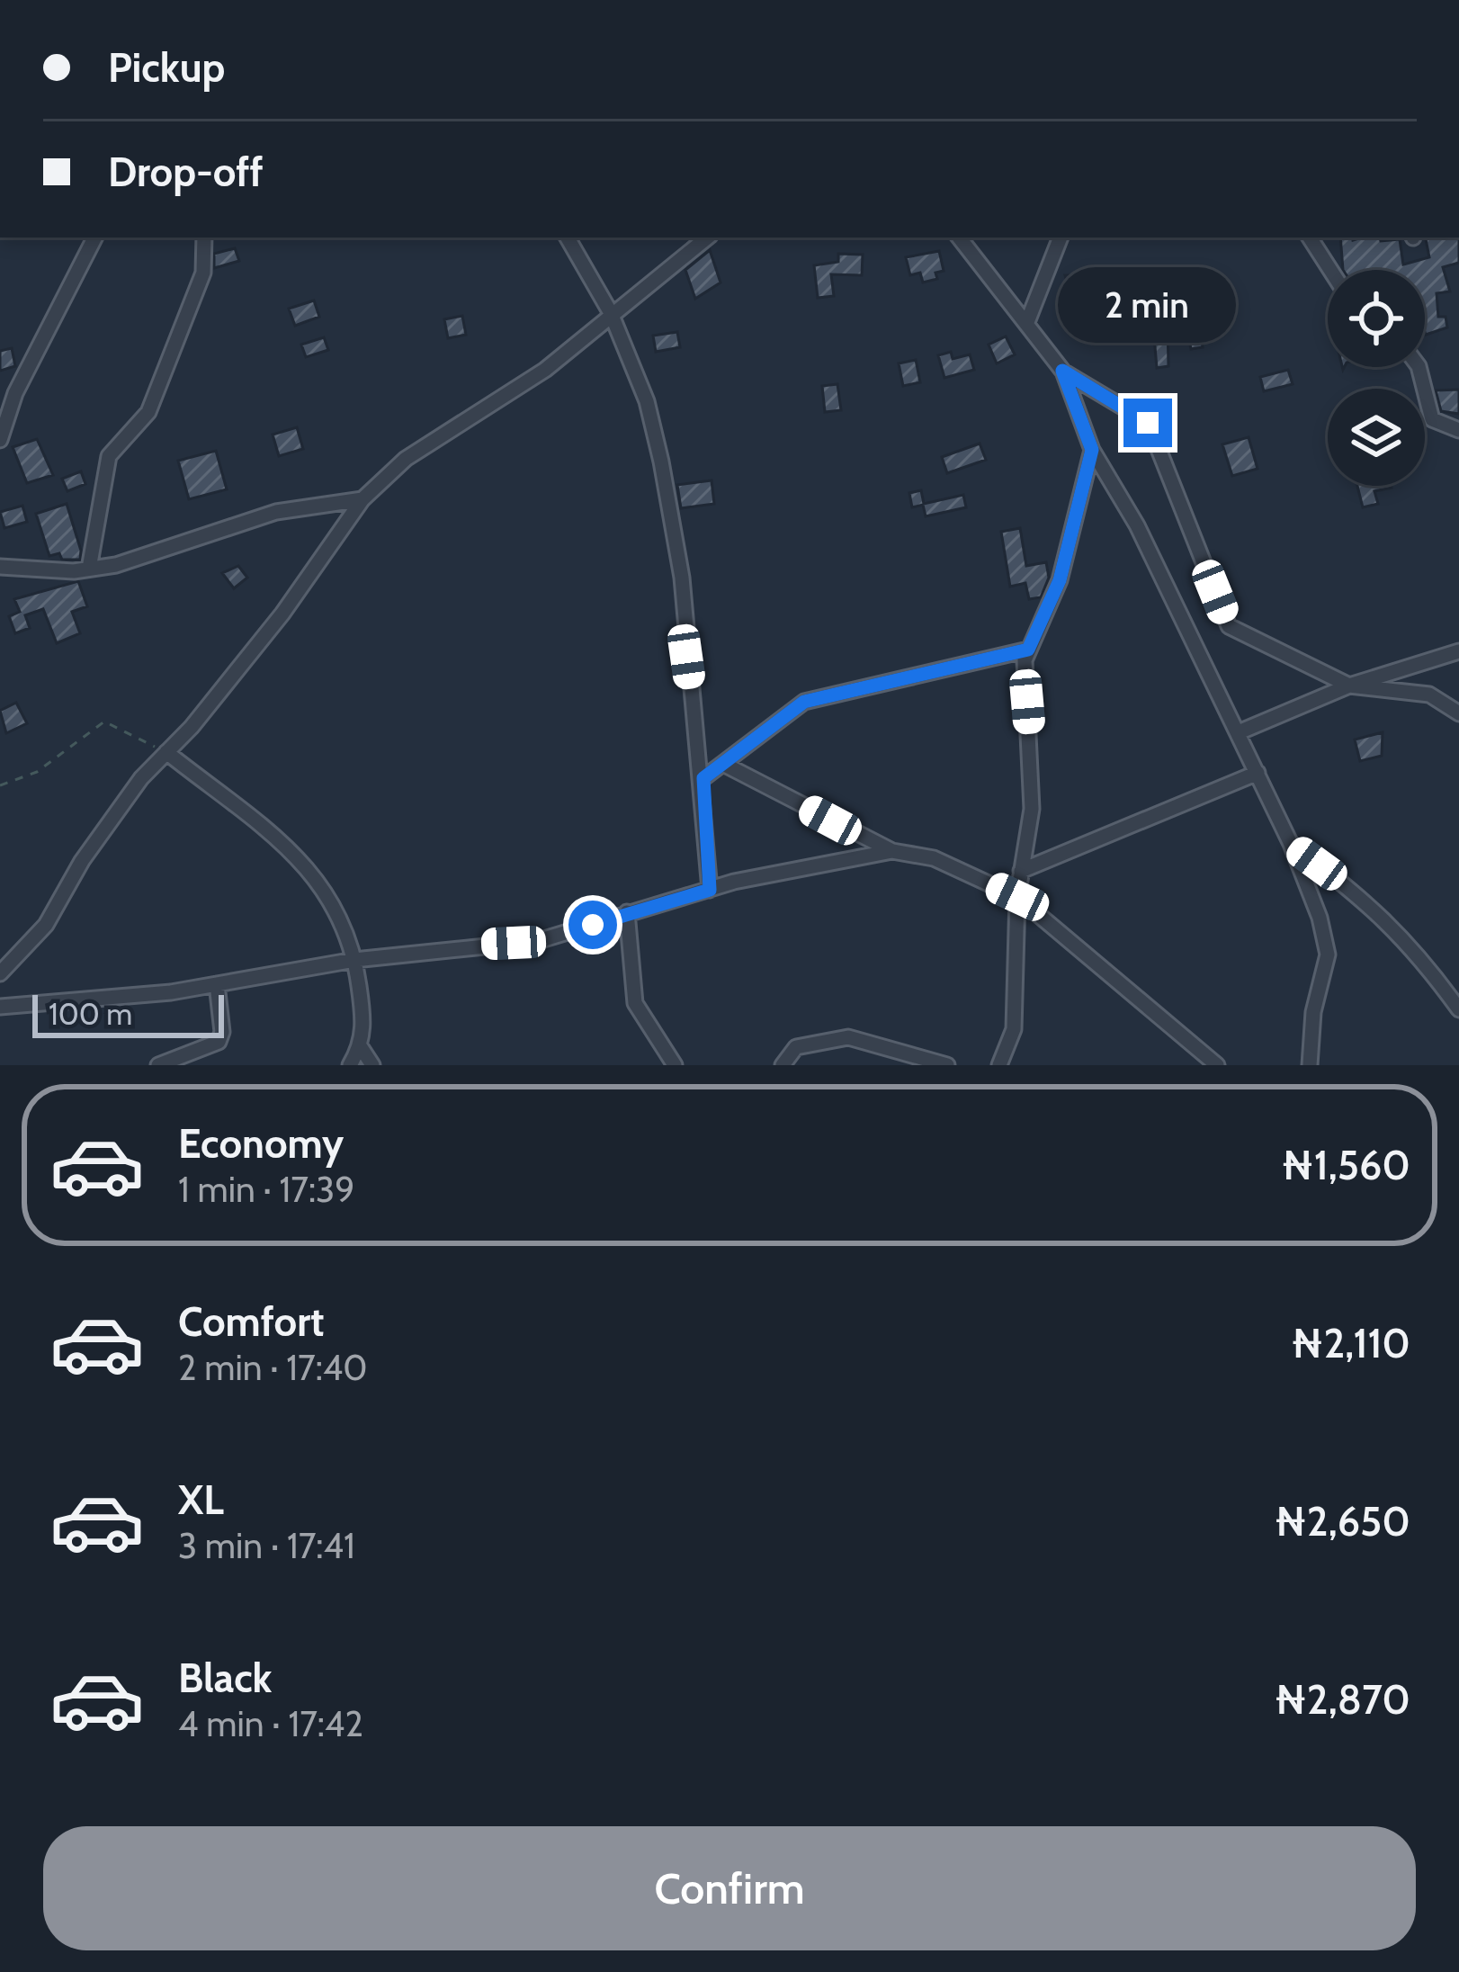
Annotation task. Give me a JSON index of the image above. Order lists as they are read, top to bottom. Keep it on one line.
{"scale_bar":"100 m","page":{"banner":["Pickup","Drop-off"],"bubble":"2 min","scale":"100 m","list":[{"name":"Economy","note":"1 min · 17:39","value":"₦1,560"},{"name":"Comfort","note":"2 min · 17:40","value":"₦2,110"},{"name":"XL","note":"3 min · 17:41","value":"₦2,650"},{"name":"Black","note":"4 min · 17:42","value":"₦2,870"}],"buttons":"Confirm"}}
